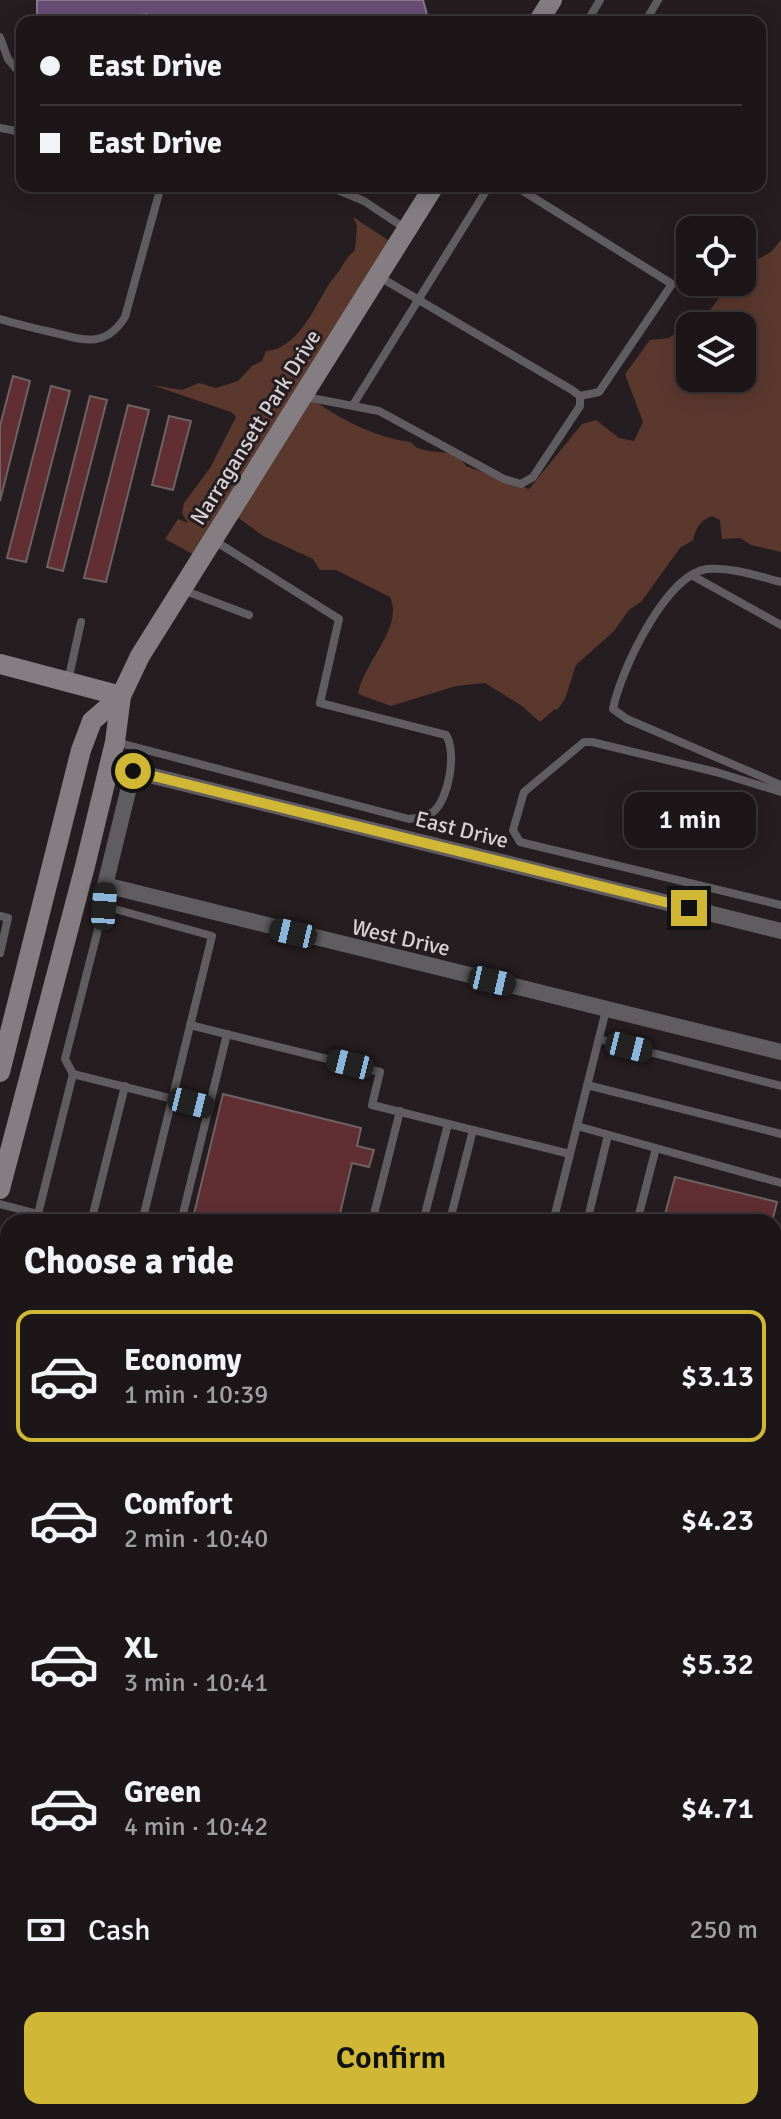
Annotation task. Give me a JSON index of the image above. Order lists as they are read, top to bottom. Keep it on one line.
{"streets":{"street":["Narragansett Park Drive","East Drive","West Drive"]},"crossings":[["East Drive","West Drive"]],"page":{"banner":["East Drive","East Drive"],"bubble":"1 min","heading":"Choose a ride","list":[{"name":"Economy","note":"1 min · 10:39","value":"$3.13"},{"name":"Comfort","note":"2 min · 10:40","value":"$4.23"},{"name":"XL","note":"3 min · 10:41","value":"$5.32"},{"name":"Green","note":"4 min · 10:42","value":"$4.71"}],"pay":["Cash","250 m"],"buttons":"Confirm"}}
